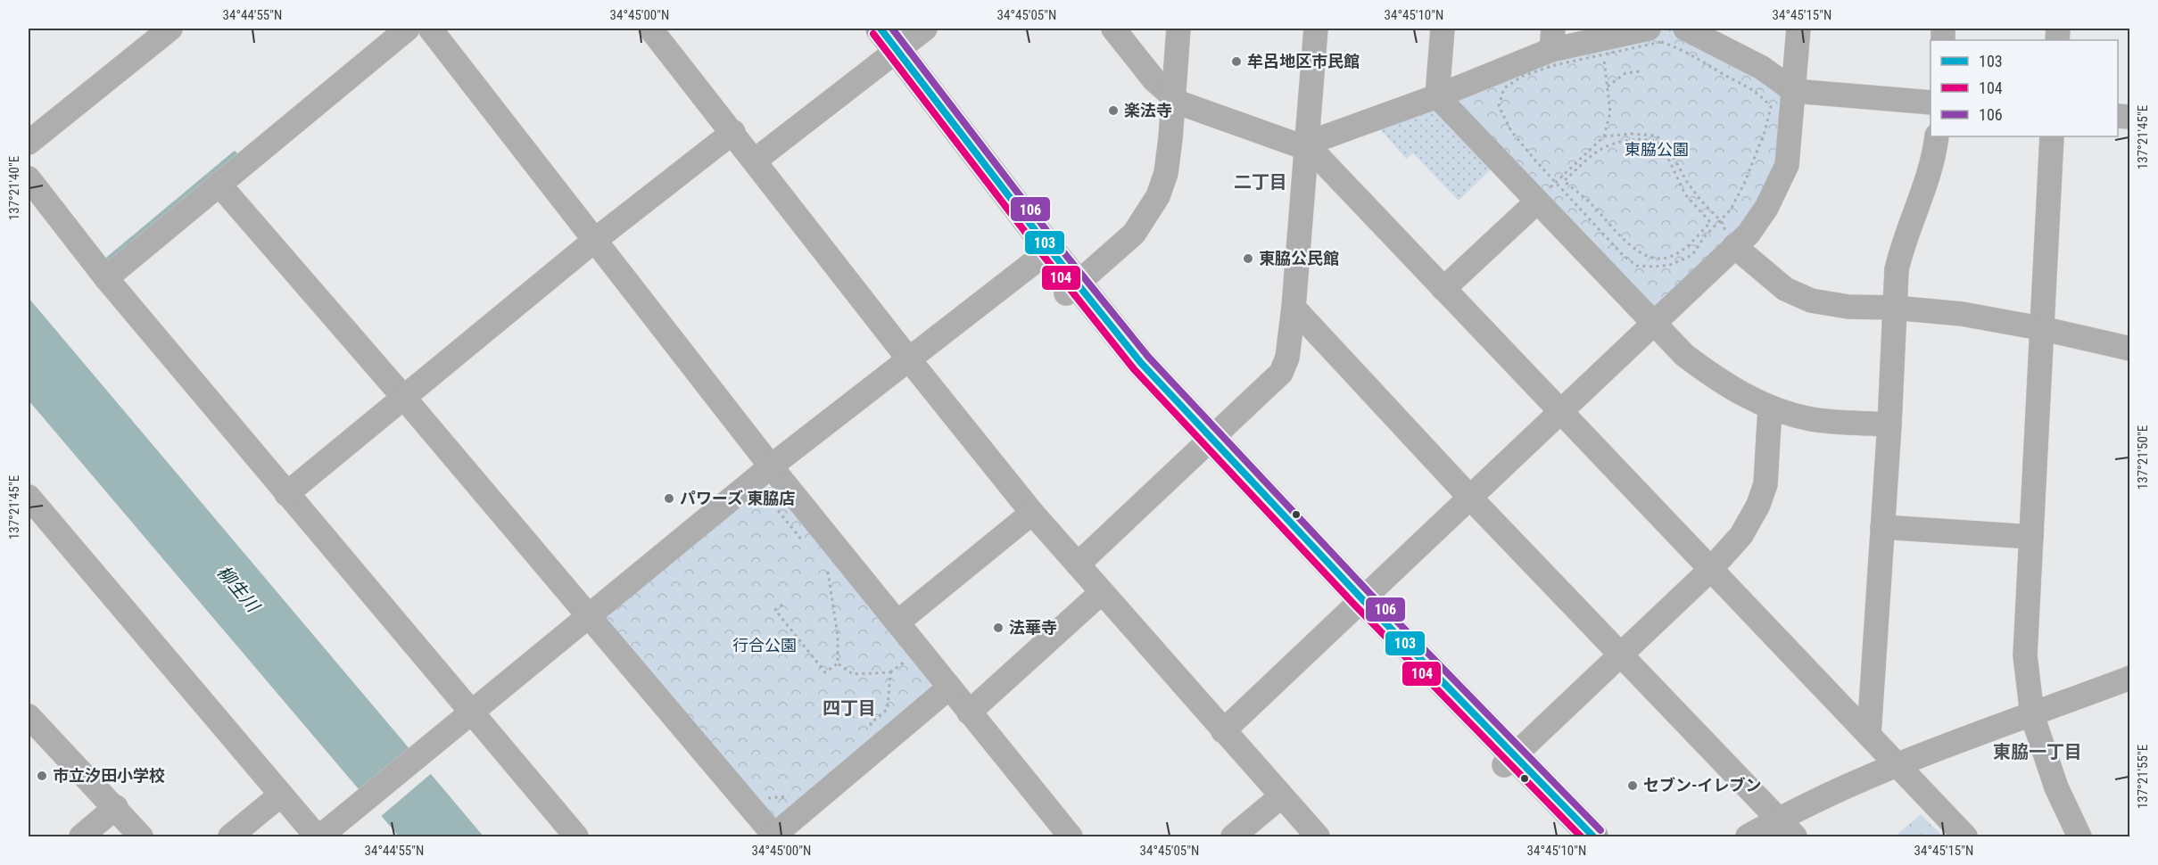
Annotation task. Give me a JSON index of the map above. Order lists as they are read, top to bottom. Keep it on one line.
{"districts":["二丁目","四丁目","東脇一丁目"],"water":["柳生川"],"parks":["東脇公園","行合公園"],"places":["牟呂地区市民館","楽法寺","東脇公民館","パワーズ 東脇店","法華寺","市立汐田小学校","セブン-イレブン"],"lines":["transit line 103","transit line 106","transit line 104"],"legend":["103","104","106"],"coordinates":["34°44'55\"N","34°45'00\"N","34°45'05\"N","34°45'10\"N","34°45'15\"N","137°21'45\"E","137°21'40\"E","137°21'50\"E","137°21'55\"E"]}
